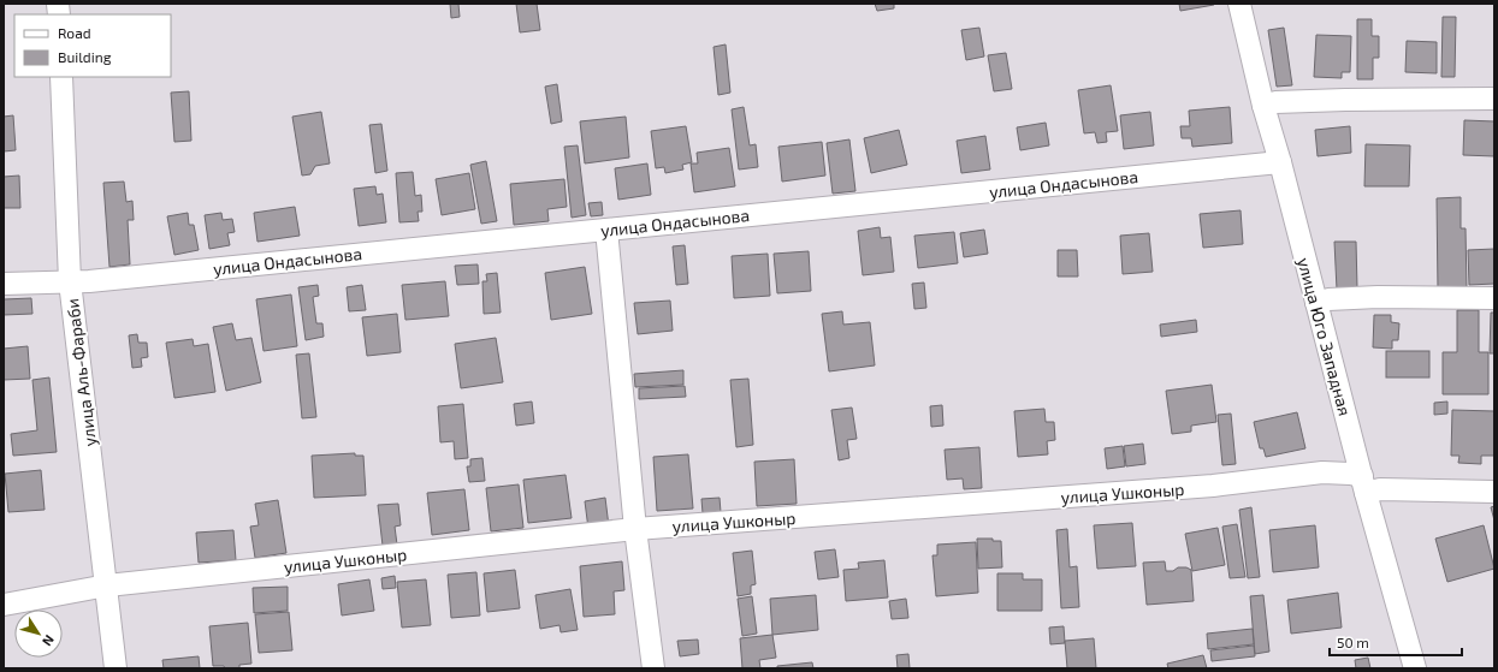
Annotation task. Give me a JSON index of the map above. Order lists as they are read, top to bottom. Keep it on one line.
{"streets":{"street":["улица Ондасынова","улица Юго Западная","улица Аль-Фараби","улица Ушконыр"]},"crossings":[["улица Ондасынова","улица Юго Западная"],["улица Ондасынова","улица Аль-Фараби"],["улица Юго Западная","улица Ушконыр"],["улица Аль-Фараби","улица Ушконыр"]],"legend":["Road","Building"],"scale_bar":"50 m","north":"bottom right"}
